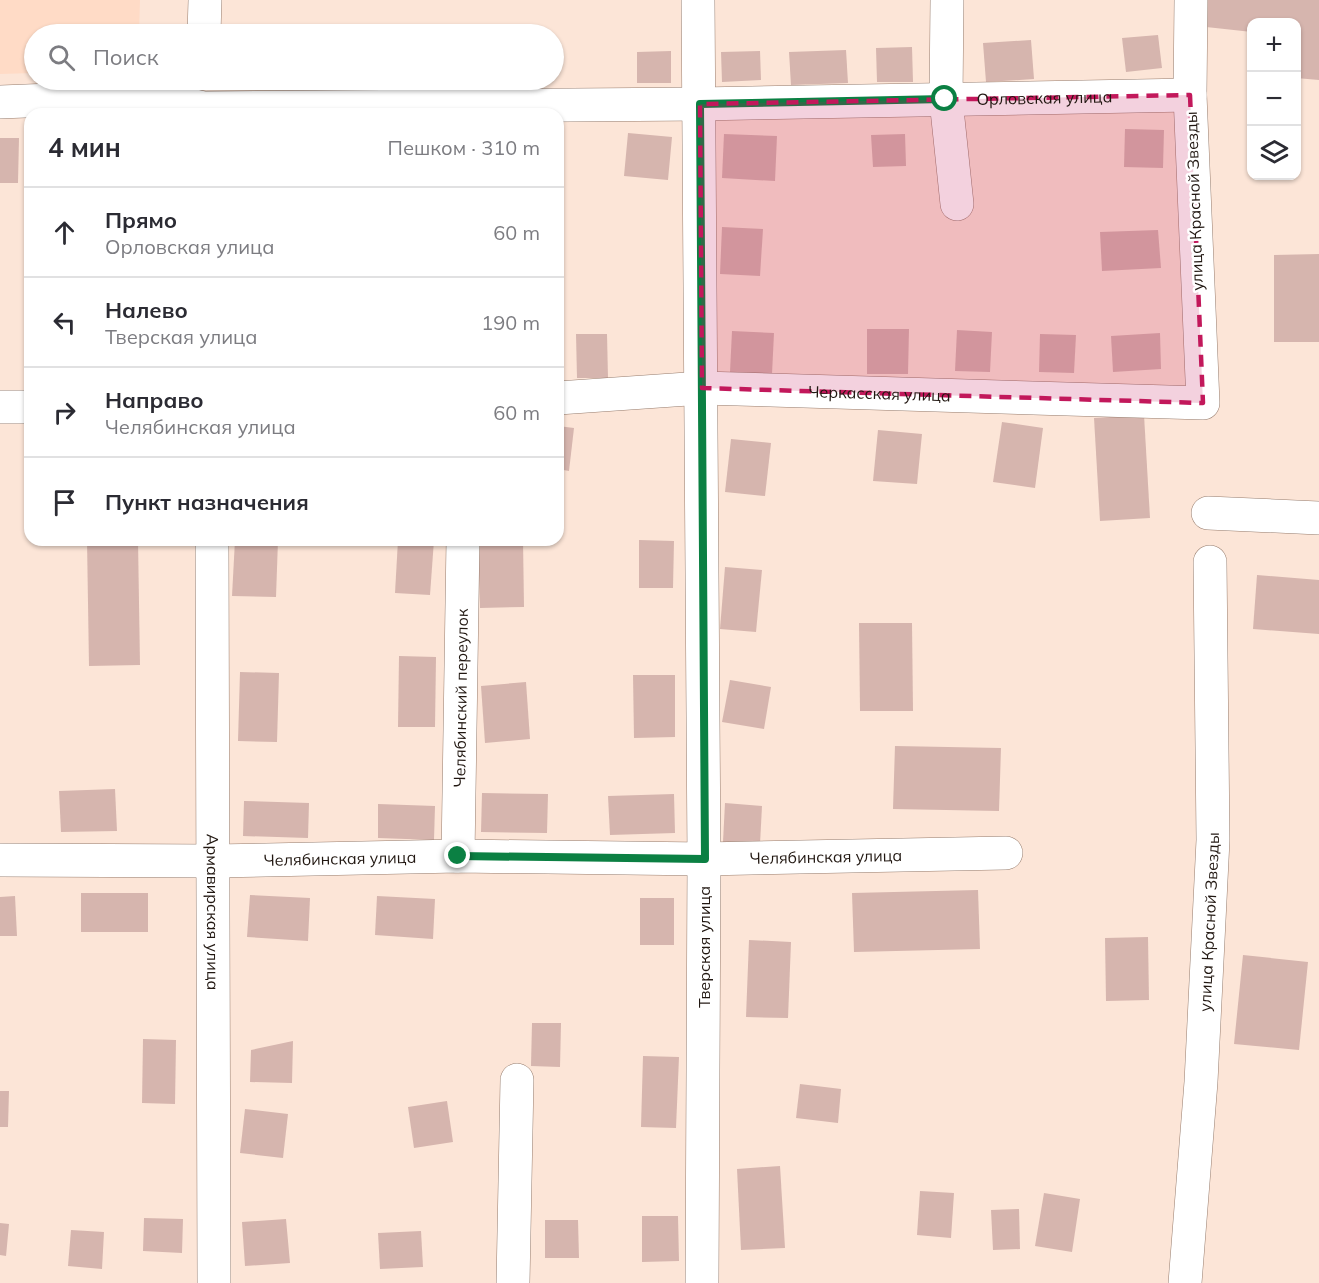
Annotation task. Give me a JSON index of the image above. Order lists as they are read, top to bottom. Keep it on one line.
{"streets":{"street":["Орловская улица","улица Красной Звезды","Черкасская улица","Челябинский переулок","Челябинская улица","Армавирская улица","Тверская улица"]},"crossings":[["Орловская улица","улица Красной Звезды"],["Орловская улица","Тверская улица"],["улица Красной Звезды","Черкасская улица"],["Черкасская улица","Тверская улица"],["Челябинский переулок","Челябинская улица"],["Челябинская улица","Армавирская улица"],["Челябинская улица","Тверская улица"]],"page":{"map_buttons":["+","−"],"search":"Поиск","heading":["4 мин","Пешком · 310 m"],"list":[["Прямо","Орловская улица","60 m"],["Налево","Тверская улица","190 m"],["Направо","Челябинская улица","60 m"],"Пункт назначения"]}}
